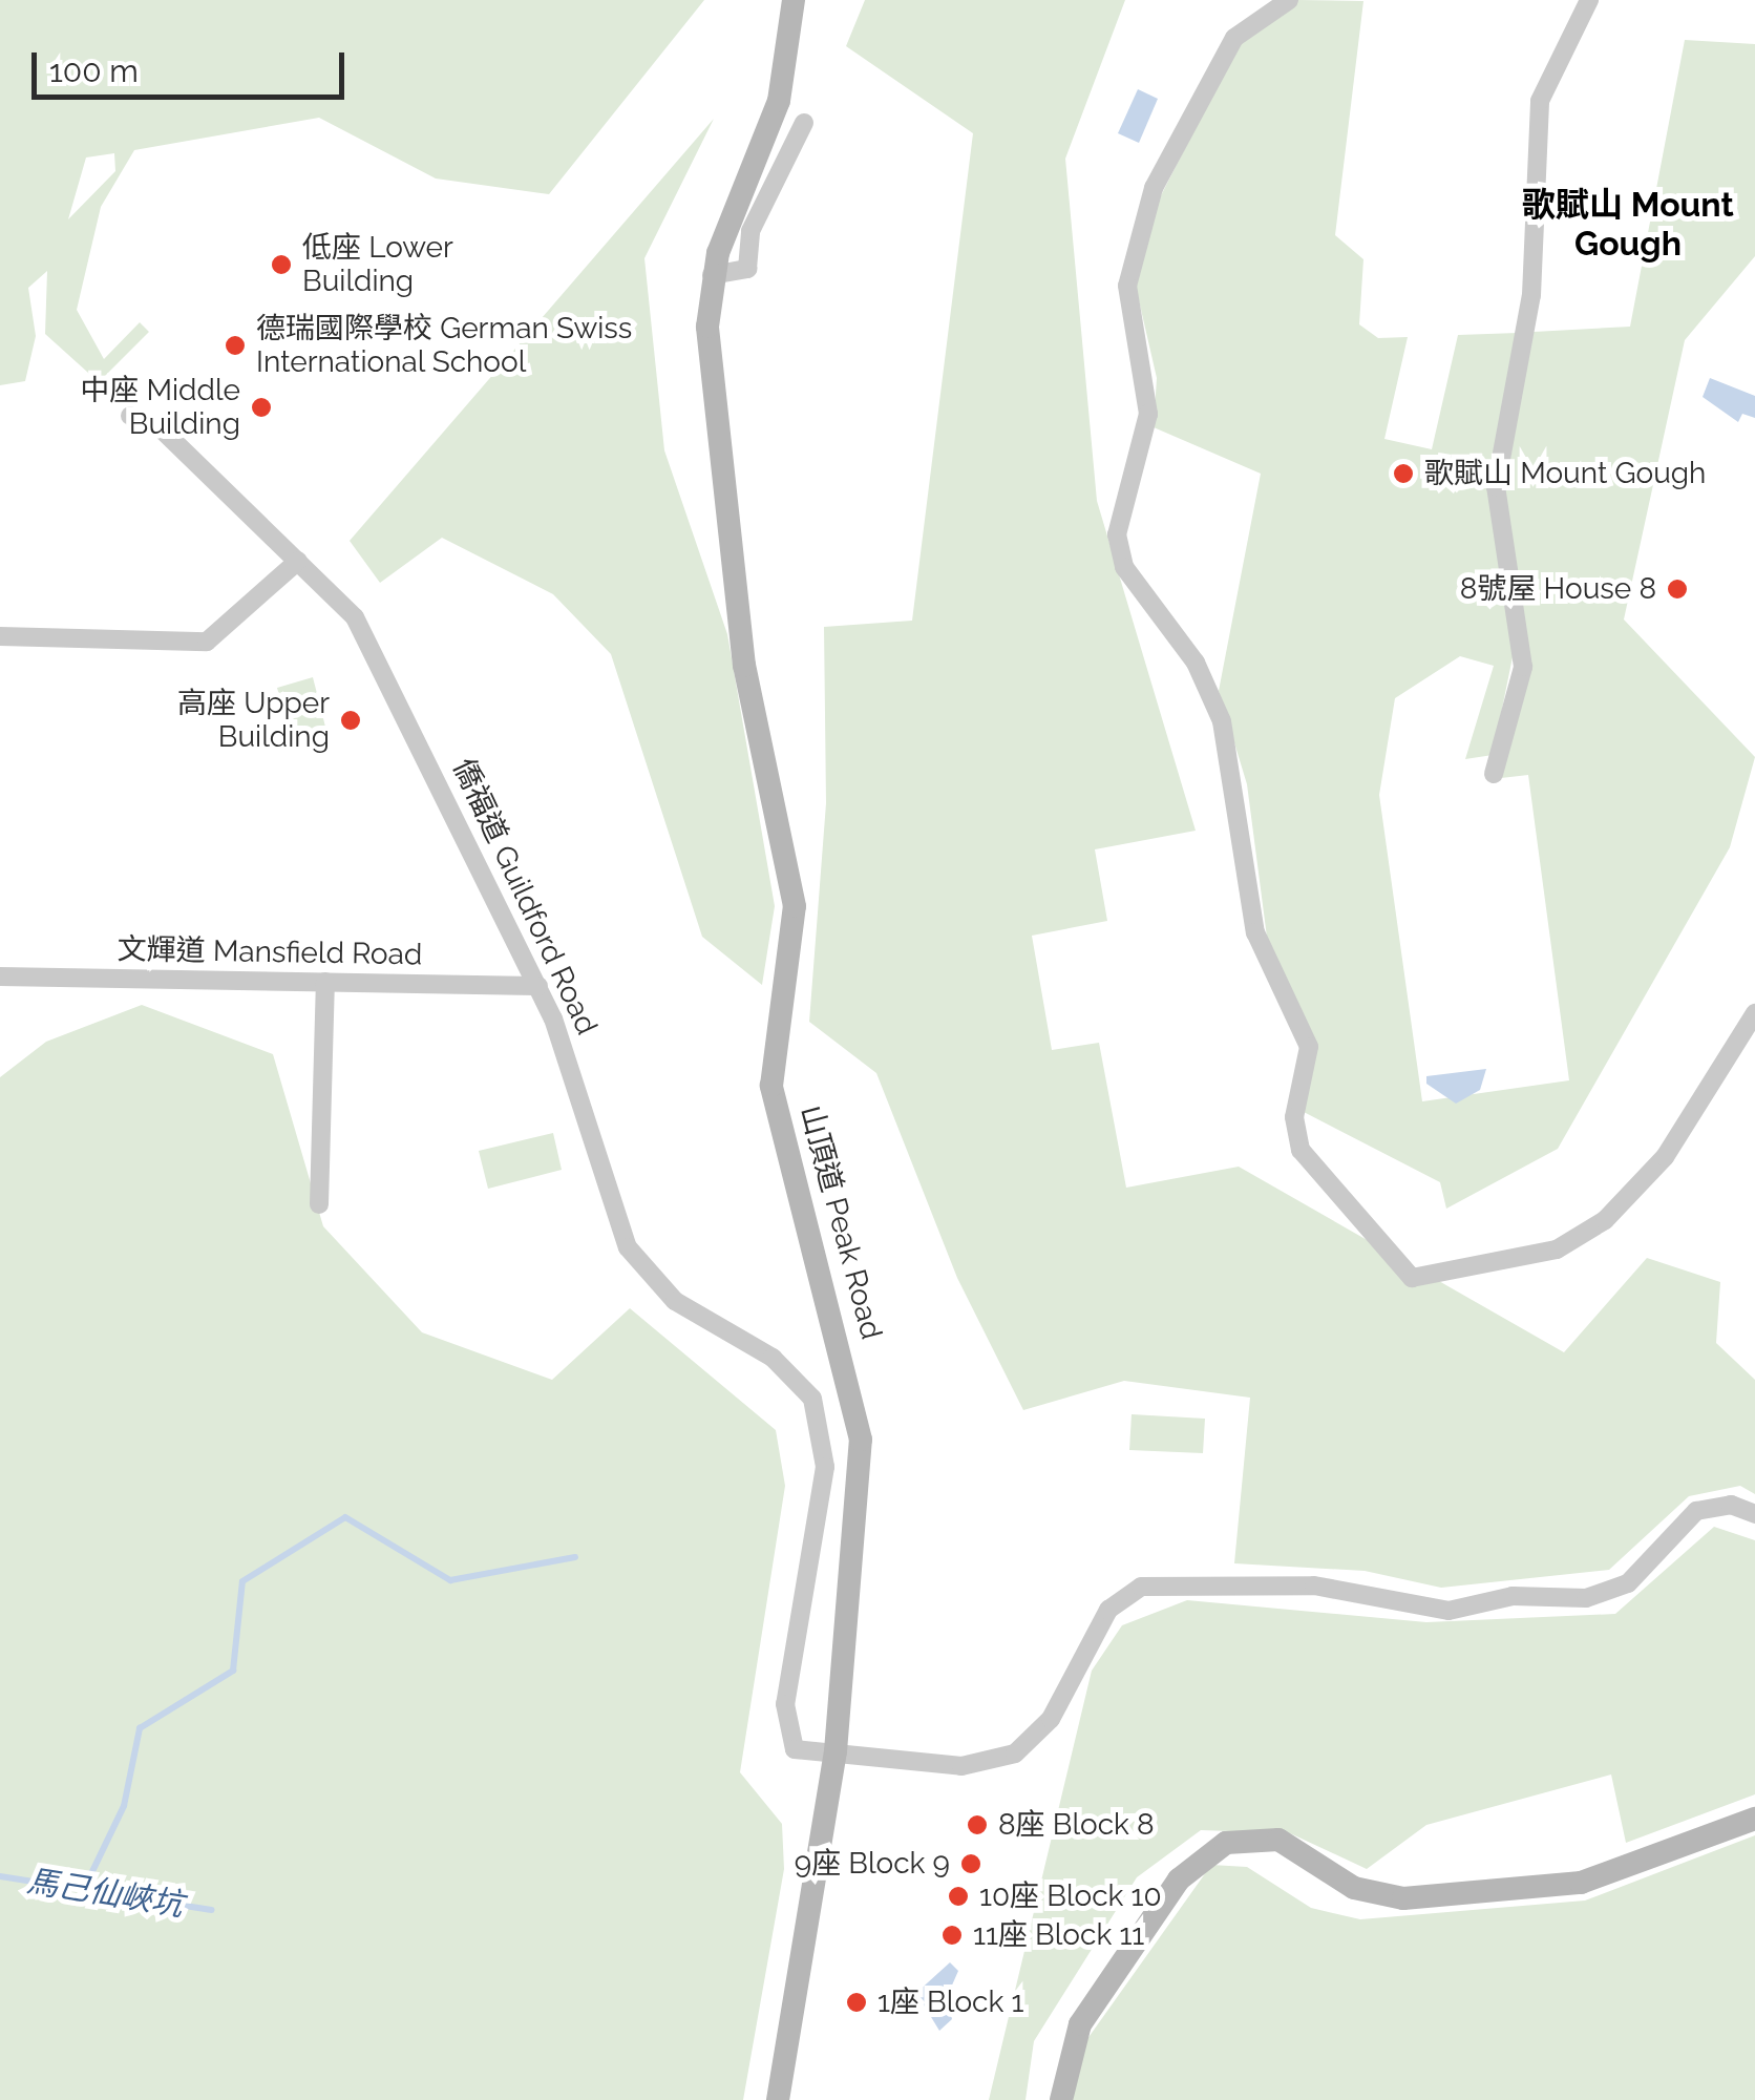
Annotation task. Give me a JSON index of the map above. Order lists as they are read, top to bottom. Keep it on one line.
{"streets":{"main road":["山頂道 Peak Road"],"street":["僑福道 Guildford Road","文輝道 Mansfield Road"]},"crossings":[["僑福道 Guildford Road","文輝道 Mansfield Road"],["僑福道 Guildford Road","山頂道 Peak Road"]],"districts":["歌賦山 Mount Gough"],"water":["馬己仙峽坑"],"places":["低座 Lower Building","德瑞國際學校 German Swiss International School","中座 Middle Building","歌賦山 Mount Gough","8號屋 House 8","高座 Upper Building","8座 Block 8","9座 Block 9","10座 Block 10","11座 Block 11","1座 Block 1"],"scale_bar":"100 m"}
